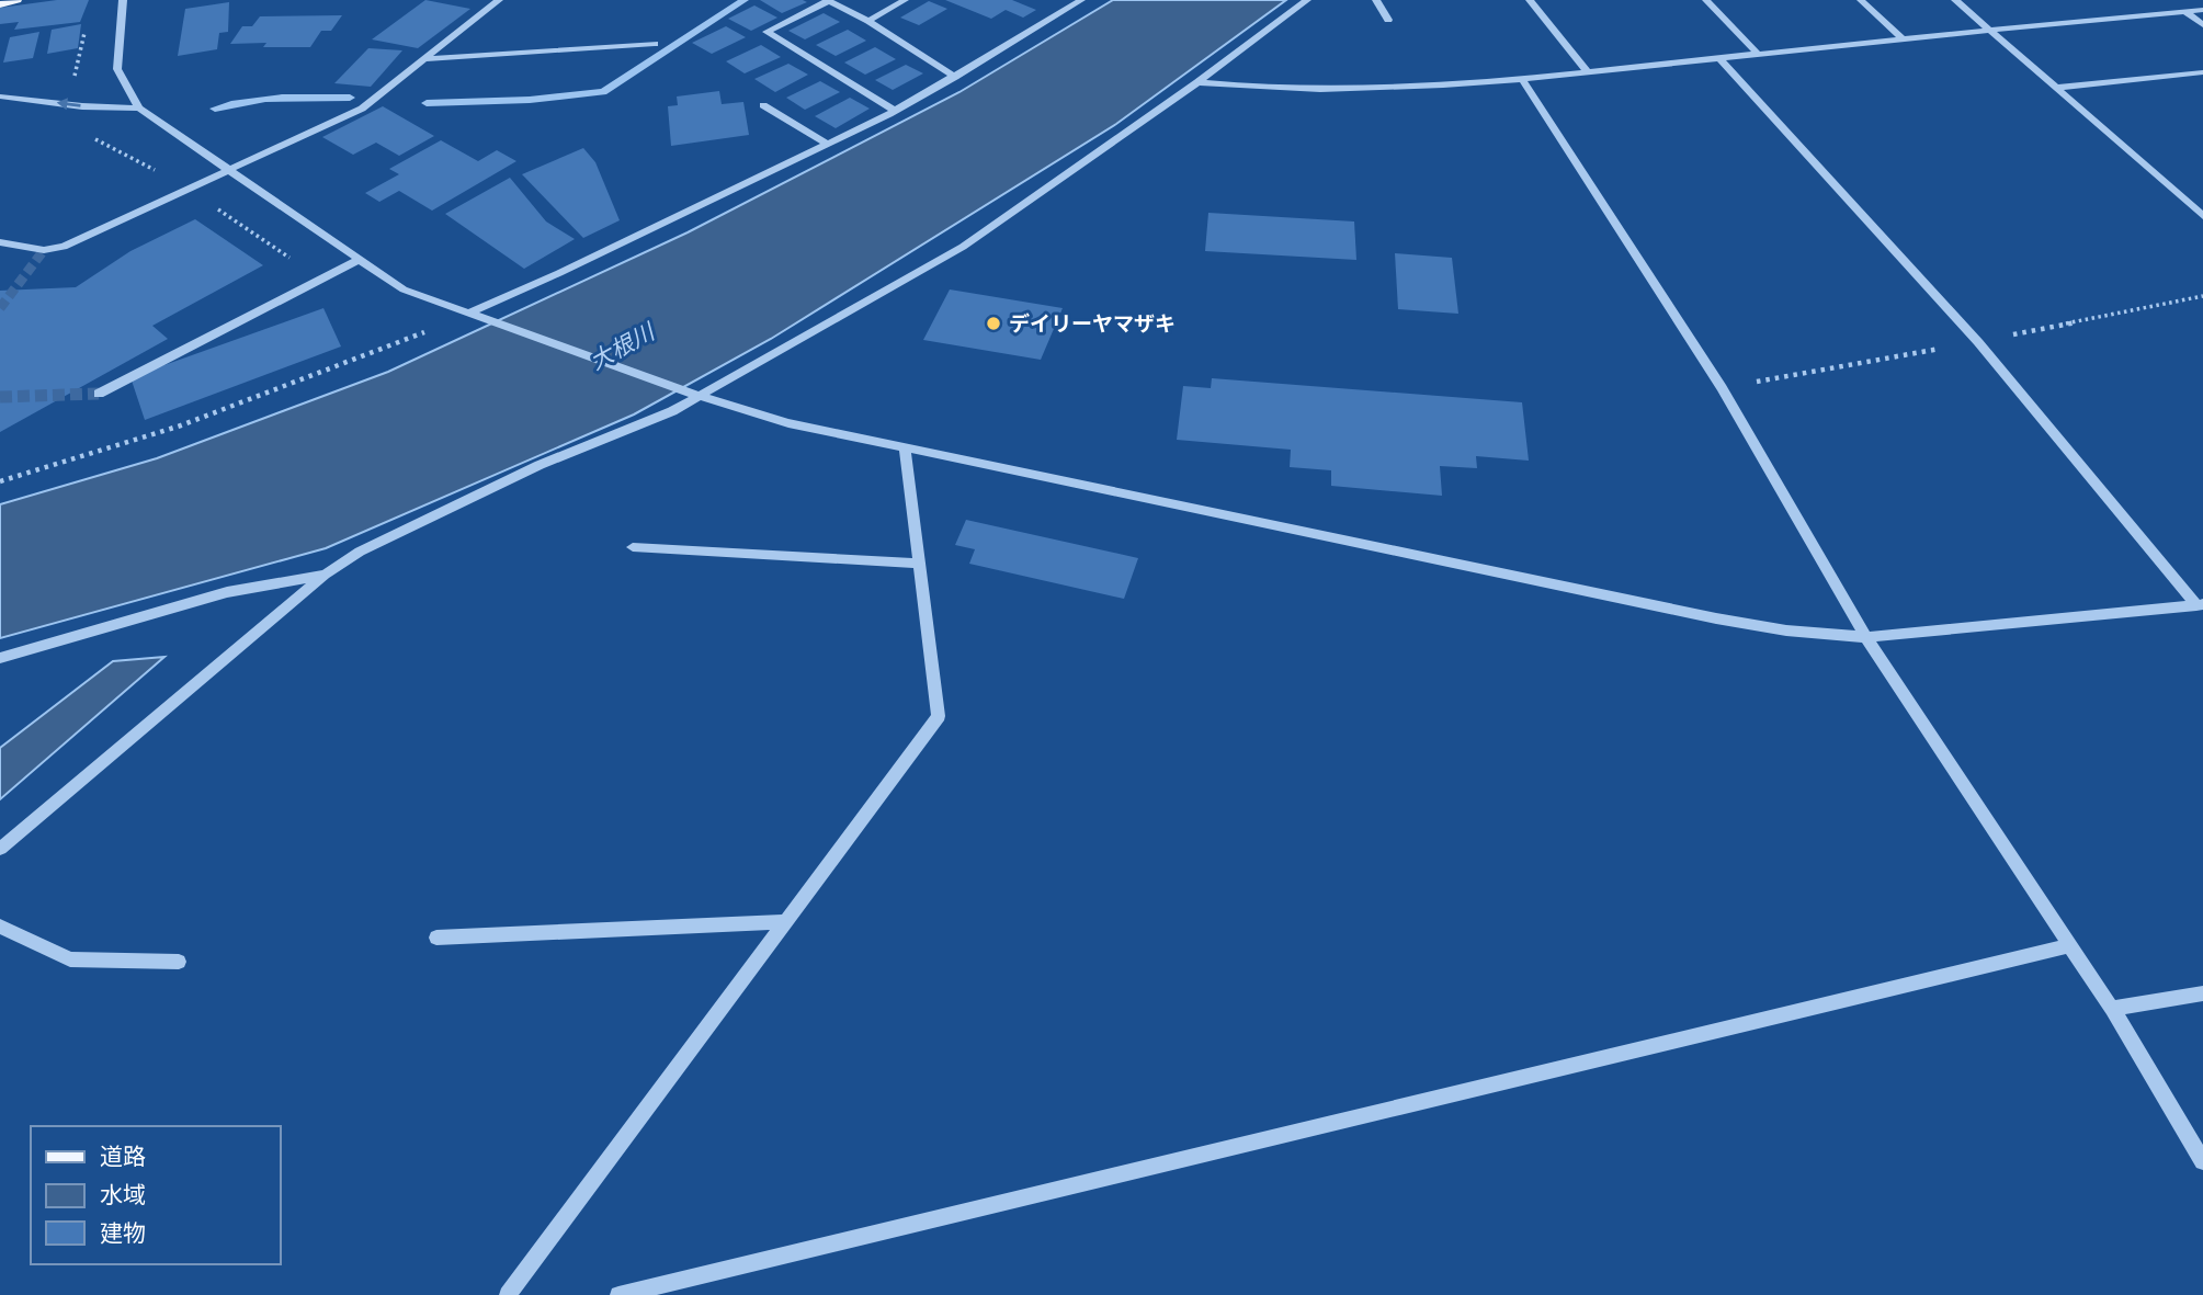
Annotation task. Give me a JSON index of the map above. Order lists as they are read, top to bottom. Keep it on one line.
{"water":["大根川"],"places":["デイリーヤマザキ"],"legend":["道路","水域","建物"]}
